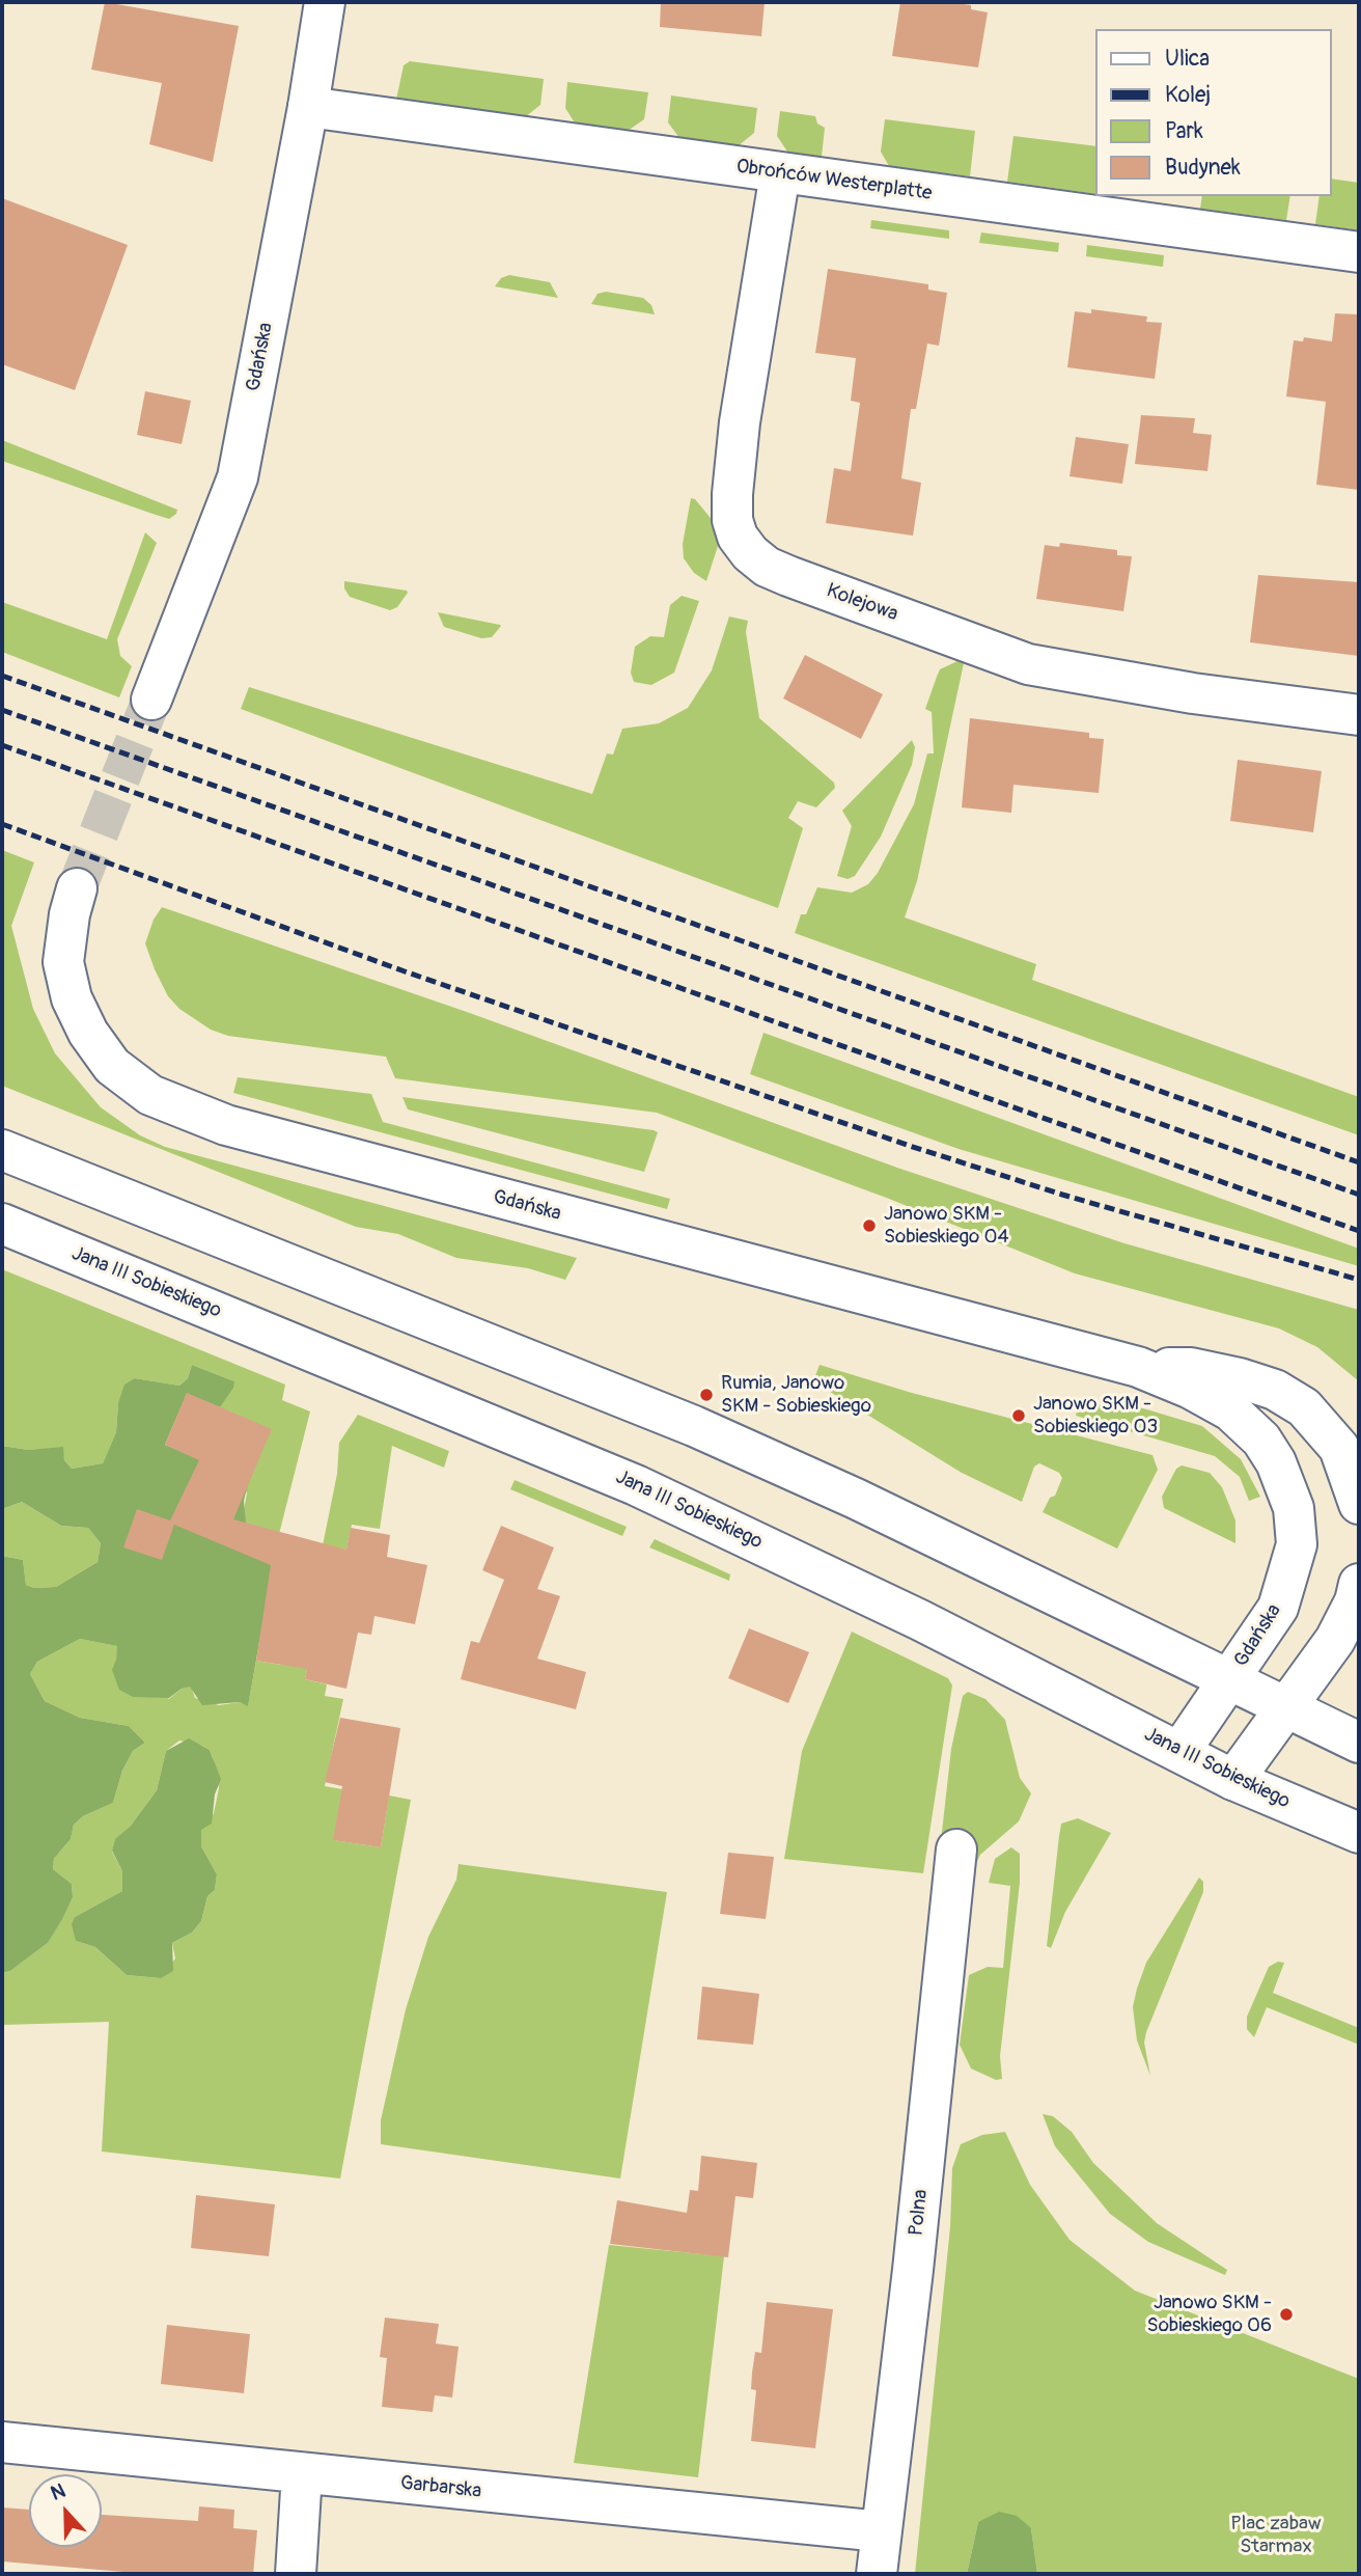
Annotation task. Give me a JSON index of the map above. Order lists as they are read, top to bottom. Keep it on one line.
{"streets":{"main road":["Obrońców Westerplatte","Gdańska","Kolejowa","Jana III Sobieskiego","Polna","Garbarska"]},"crossings":[["Obrońców Westerplatte","Gdańska"],["Obrońców Westerplatte","Kolejowa"],["Gdańska","Jana III Sobieskiego"],["Polna","Garbarska"]],"parks":["Plac zabaw Starmax"],"places":["Janowo SKM - Sobieskiego 04","Rumia, Janowo SKM - Sobieskiego","Janowo SKM - Sobieskiego 03","Janowo SKM - Sobieskiego 06"],"legend":["Ulica","Kolej","Park","Budynek"],"north":"top"}
